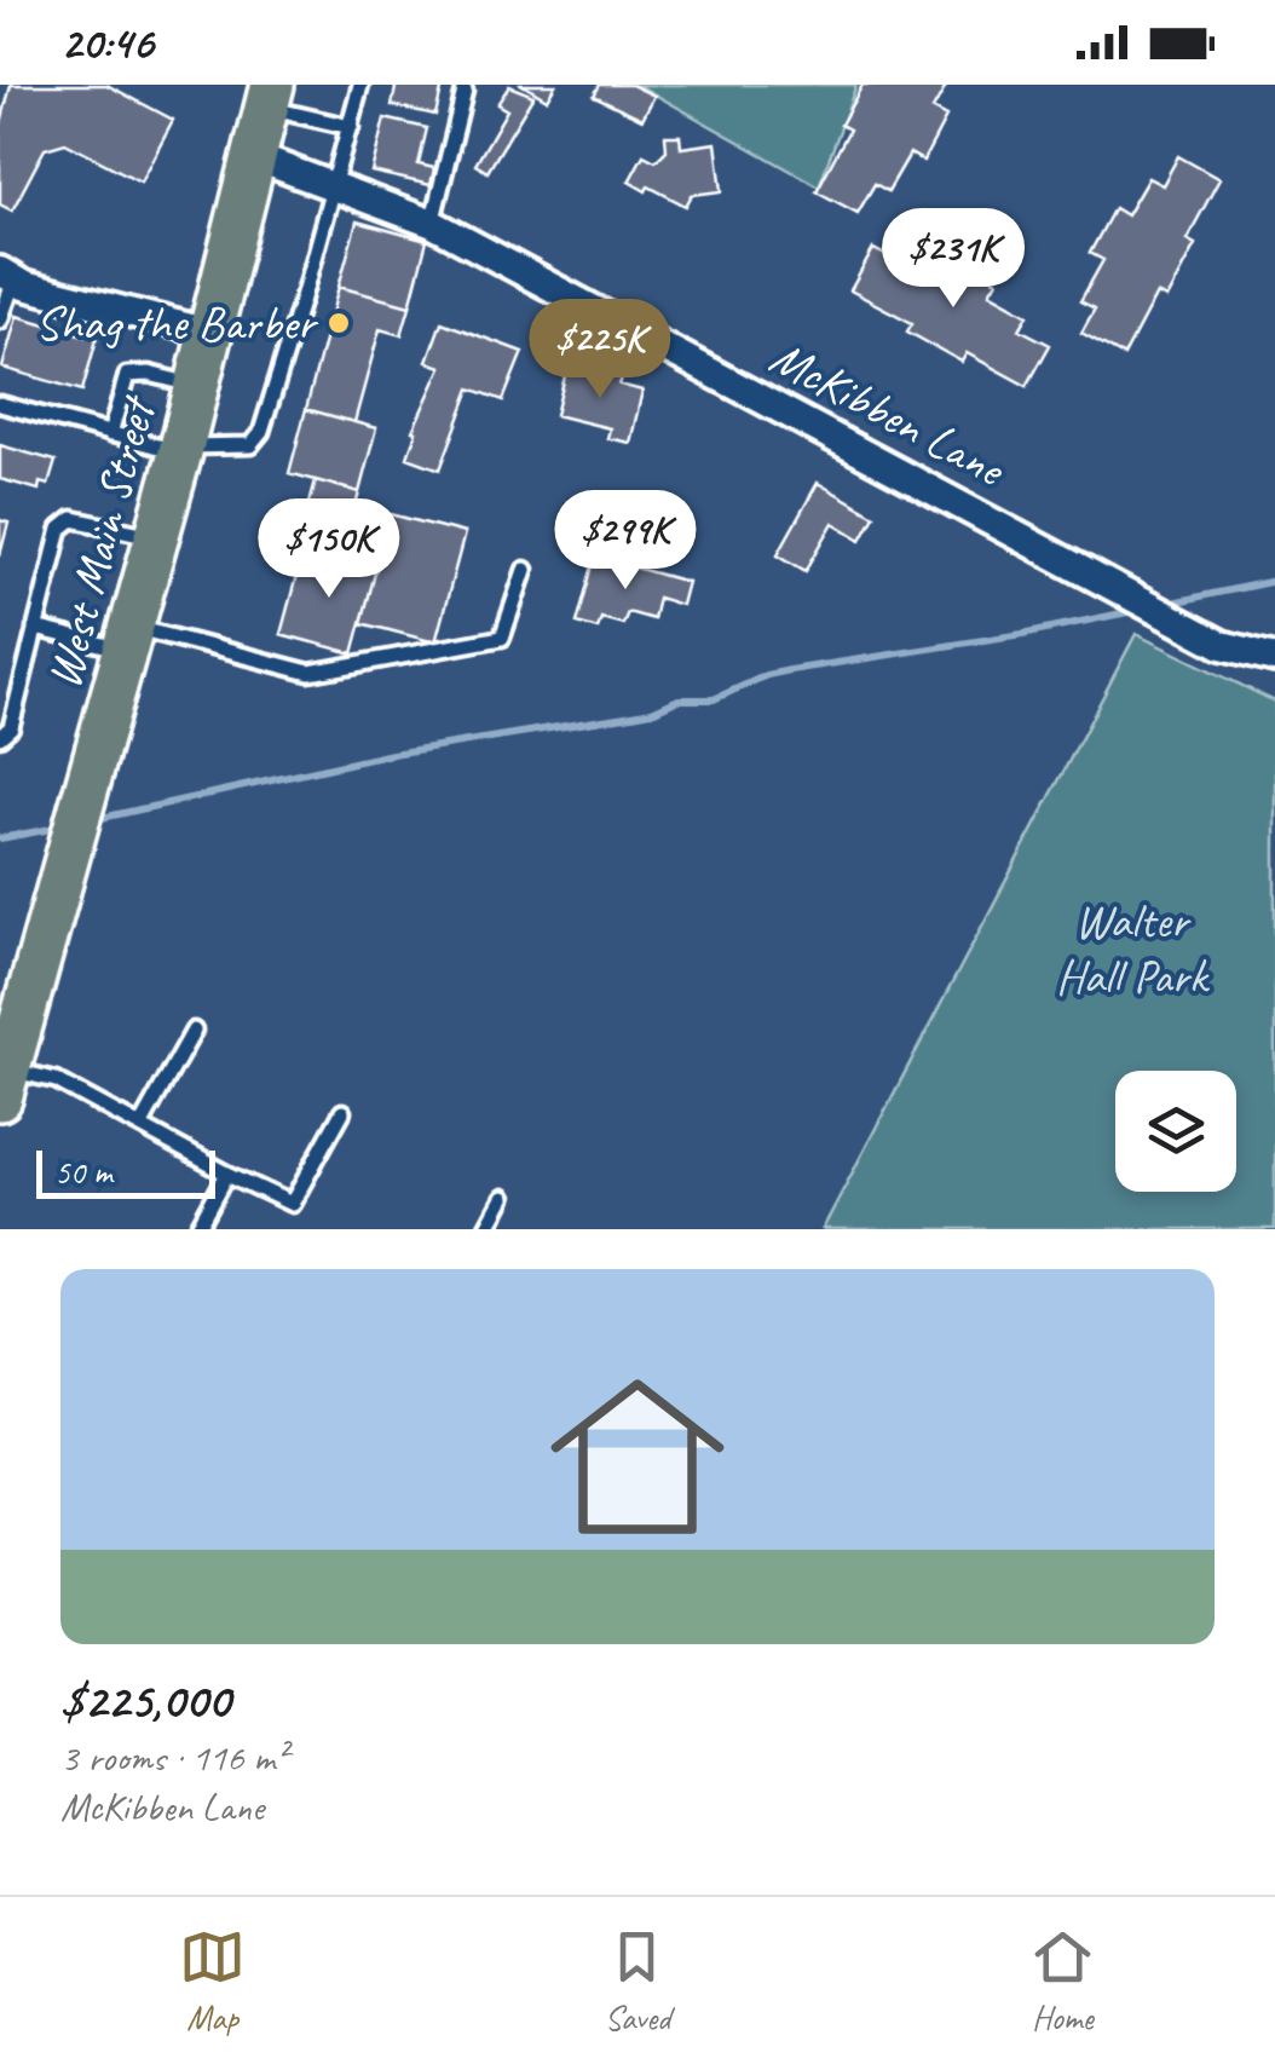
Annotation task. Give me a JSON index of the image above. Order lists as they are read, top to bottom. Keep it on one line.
{"streets":{"main road":["West Main Street"],"street":["McKibben Lane"]},"crossings":[["McKibben Lane","West Main Street"]],"parks":["Walter Hall Park"],"places":["Shag the Barber"],"scale_bar":"50 m","page":{"status":"20:46","price":["$231K","$225K","$299K","$150K"],"scale":"50 m","list":[{"name":"$225,000","note":"3 rooms · 116 m² · McKibben Lane"}],"tabs":["Map","Saved","Home"]}}
